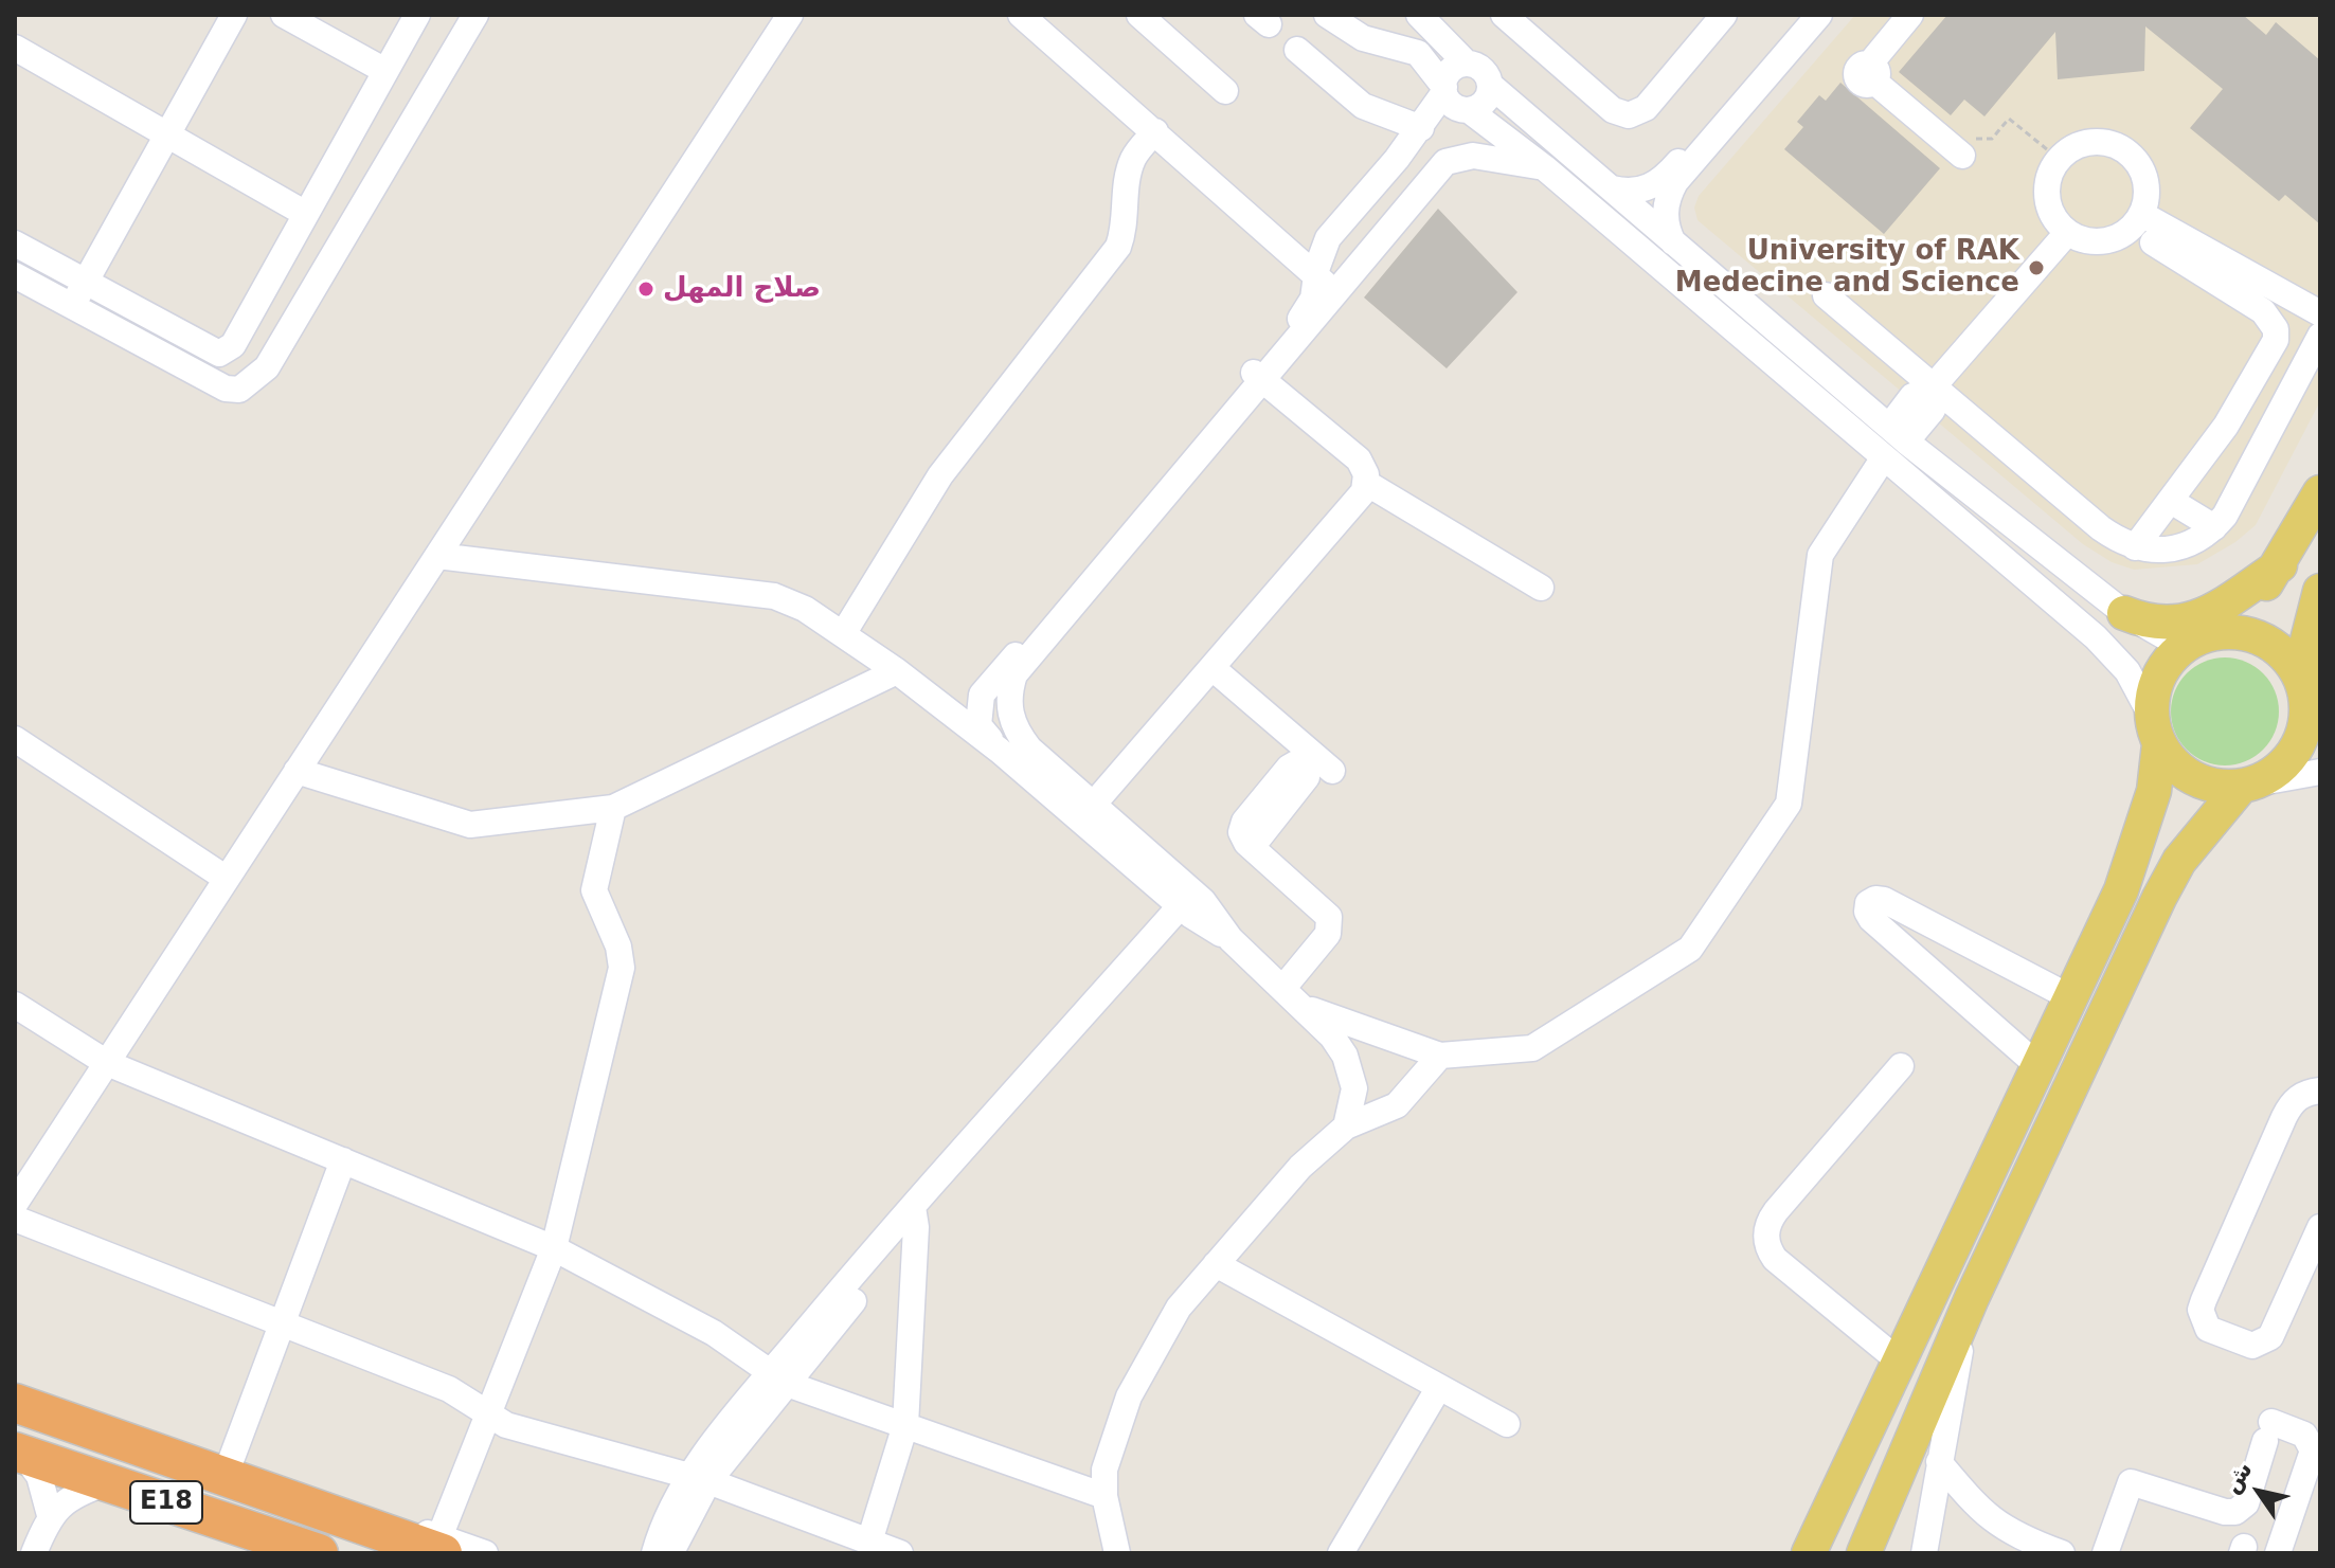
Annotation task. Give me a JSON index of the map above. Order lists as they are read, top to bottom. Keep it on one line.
{"streets":{"highway":["E18"]},"places":["University of RAK Medecine and Science","صلاح المهل"],"north":"top left"}
